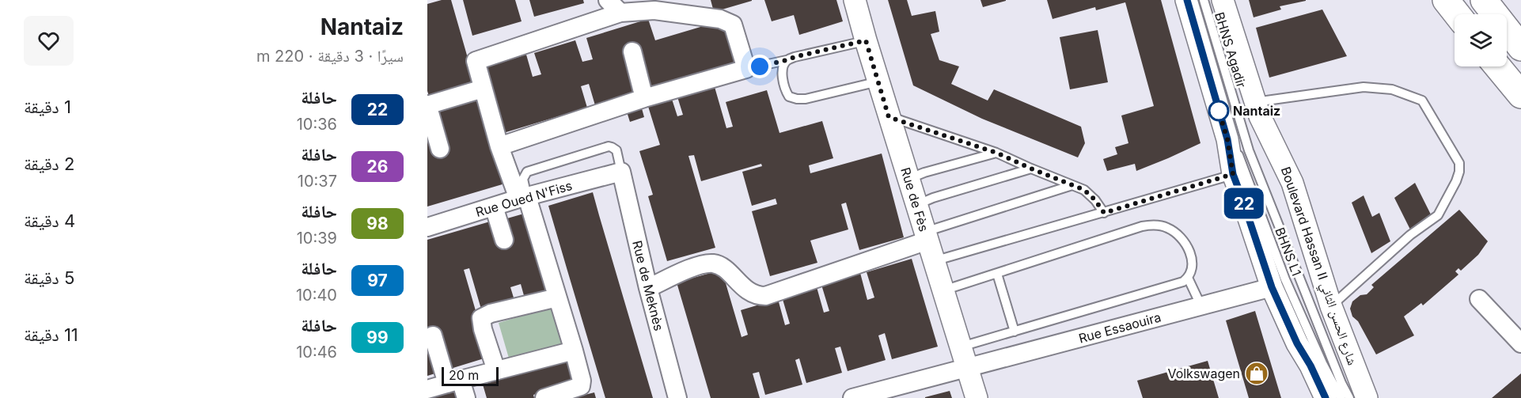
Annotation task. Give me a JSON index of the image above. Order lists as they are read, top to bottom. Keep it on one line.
{"streets":{"street":["Rue Oued N'Fiss","Rue de Fès","Boulevard Hassan II شارع الحسن الثاني","Rue de Meknès","Rue Essaouira"],"lane":["BHNS Agadir","BHNS L1"]},"crossings":[["Rue Oued N'Fiss","Rue de Meknès"],["Rue de Fès","Rue Essaouira"]],"places":{"other":["Nantaiz"],"shop":["Volkswagen"]},"lines":["bus line 22"],"scale_bar":"20 m","page":{"on_map":"22","heading":["Nantaiz","سيرًا · 3 دقيقة · 220 m"],"list":[{"mark":"22","name":"حافلة","note":"10:36","value":"1 دقيقة"},{"mark":"26","name":"حافلة","note":"10:37","value":"2 دقيقة"},{"mark":"98","name":"حافلة","note":"10:39","value":"4 دقيقة"},{"mark":"97","name":"حافلة","note":"10:40","value":"5 دقيقة"},{"mark":"99","name":"حافلة","note":"10:46","value":"11 دقيقة"}],"scale":"20 m"}}
